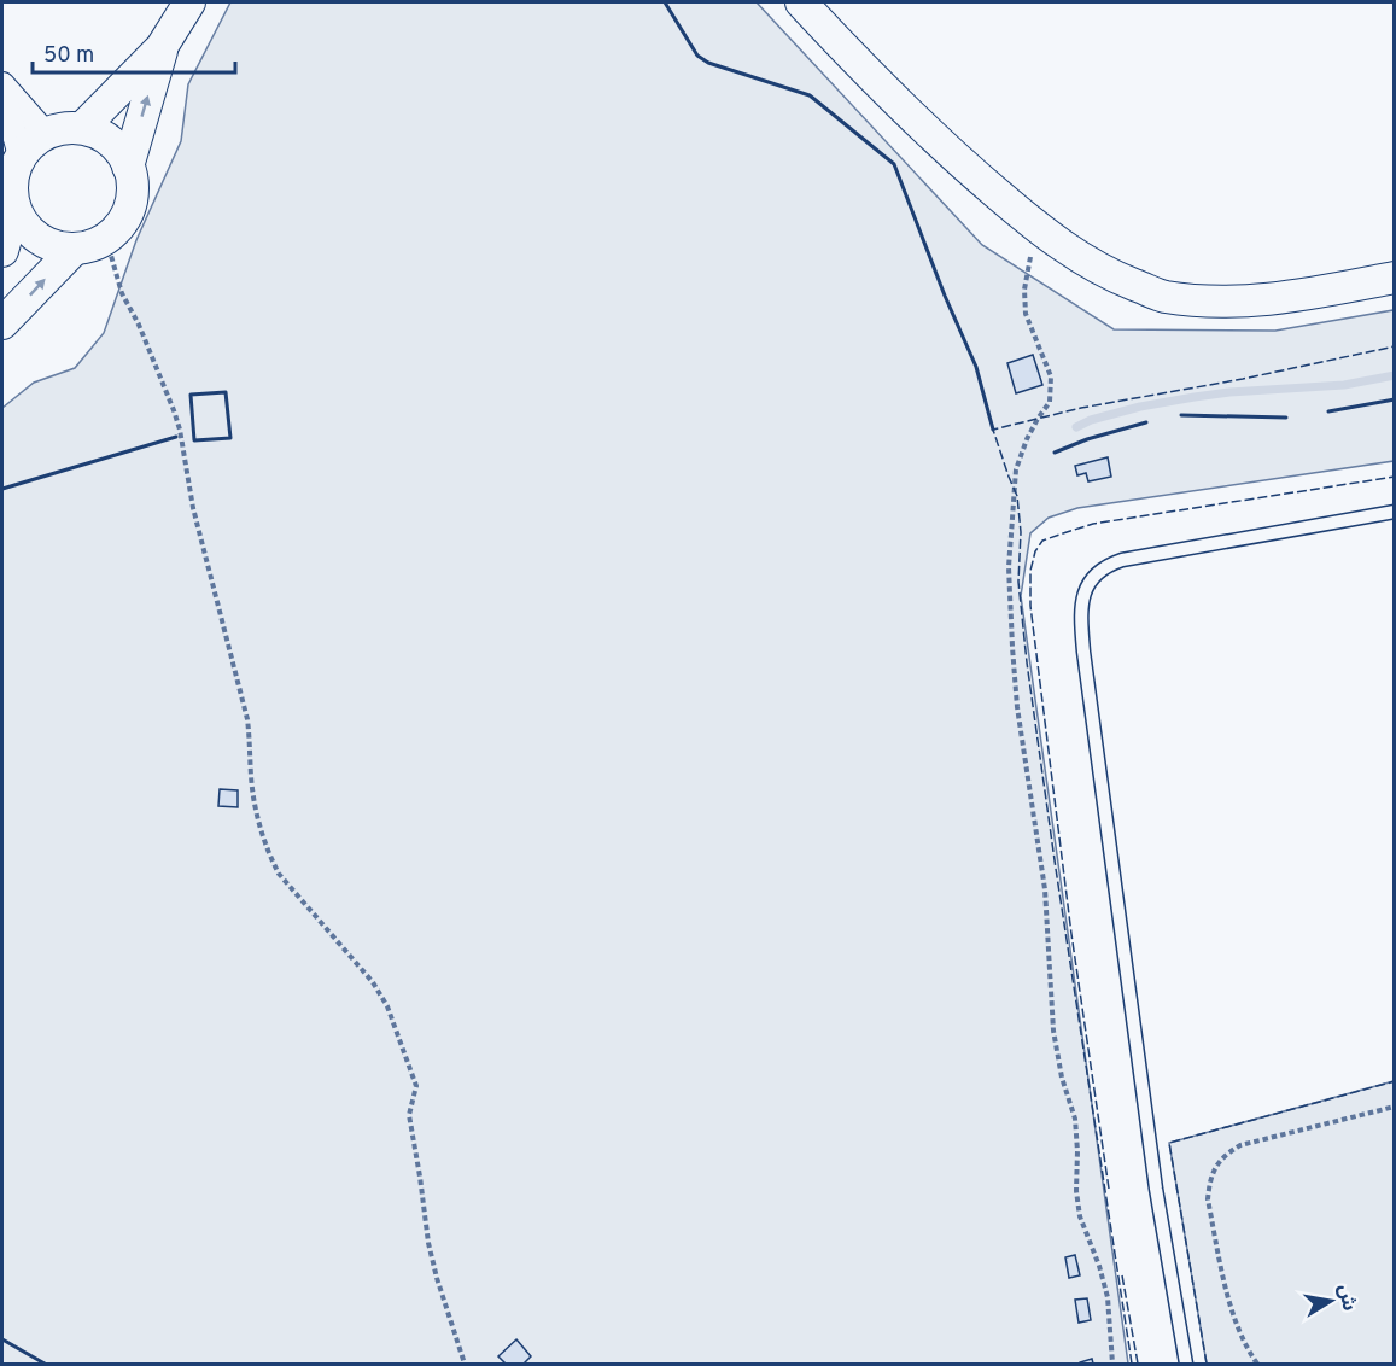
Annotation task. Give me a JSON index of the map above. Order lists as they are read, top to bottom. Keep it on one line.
{"scale_bar":"50 m","north":"right"}
